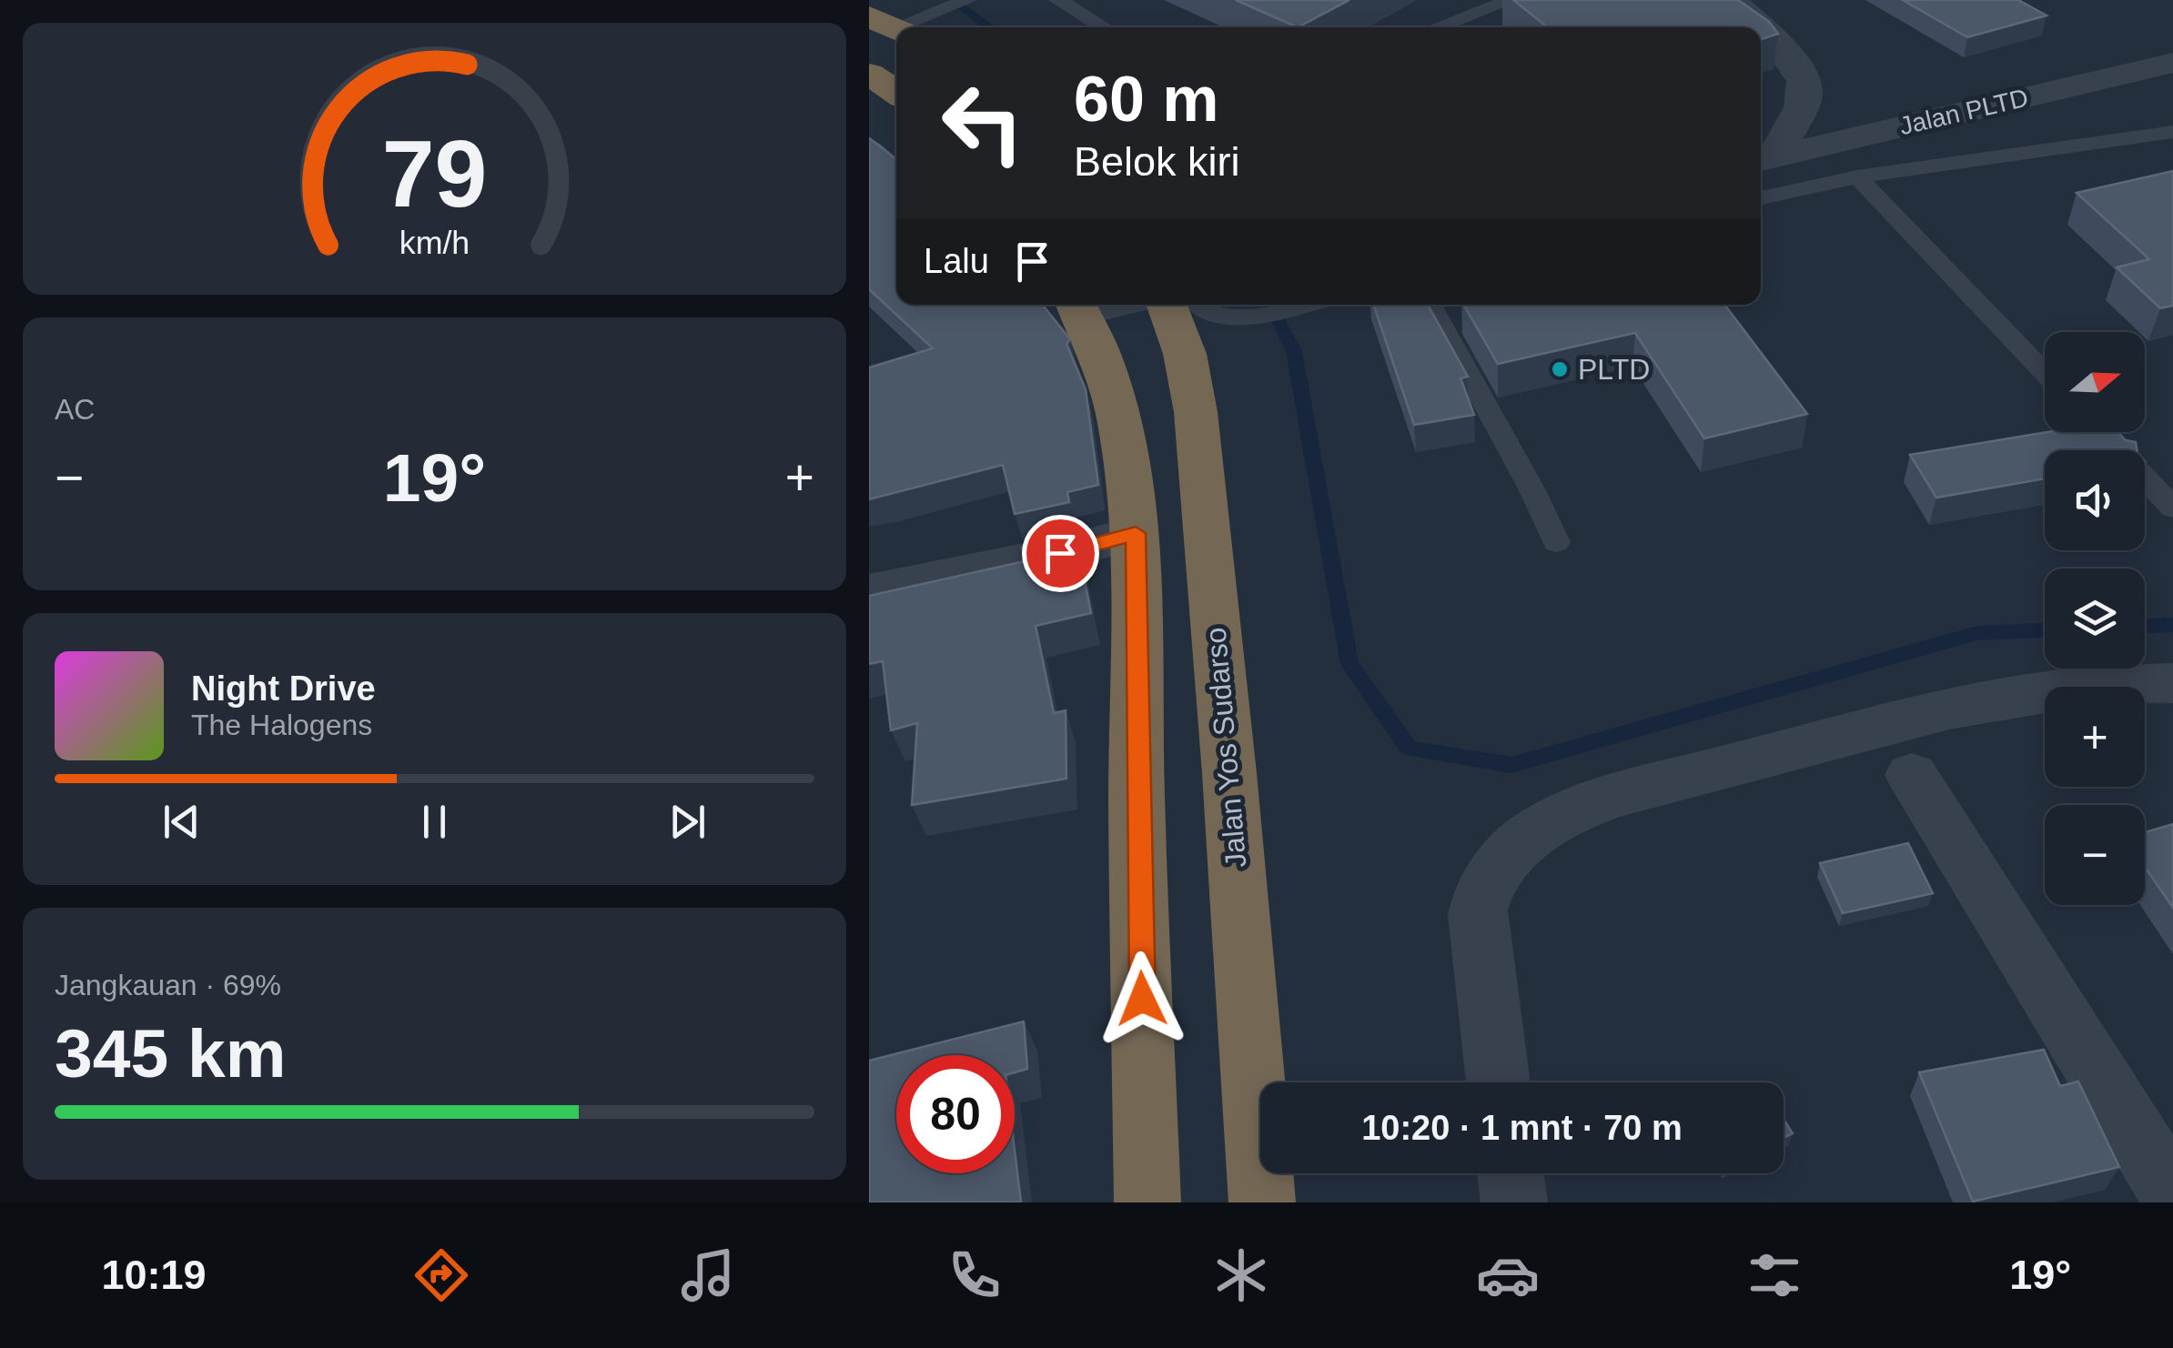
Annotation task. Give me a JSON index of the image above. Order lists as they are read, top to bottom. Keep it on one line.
{"streets":{"highway":["Jalan Yos Sudarso"],"street":["Jalan PLTD"]},"places":["PLTD"],"north":"right","page":{"turn":["60 m","Belok kiri"],"then":"Lalu","tile":["AC",["Jangkauan · 69%","345 km"]],"map_buttons":["+","−"],"heat":["−","19°","+"],"song":["Night Drive","The Halogens"],"limit":"80","trip":"10:20 · 1 mnt · 70 m","tabs":["10:19","19°"],"gauge":["79","km/h"]}}
